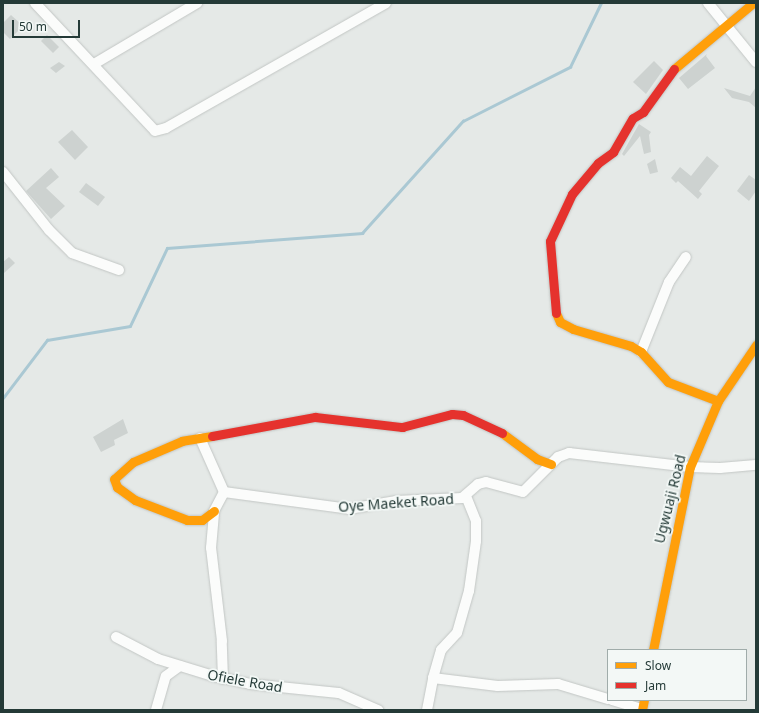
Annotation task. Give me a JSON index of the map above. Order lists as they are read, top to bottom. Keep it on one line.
{"streets":{"street":["Ugwuaji Road","Oye Maeket Road","Ofiele Road"]},"crossings":[["Ugwuaji Road","Oye Maeket Road"]],"legend":["Slow","Jam"],"scale_bar":"50 m"}
